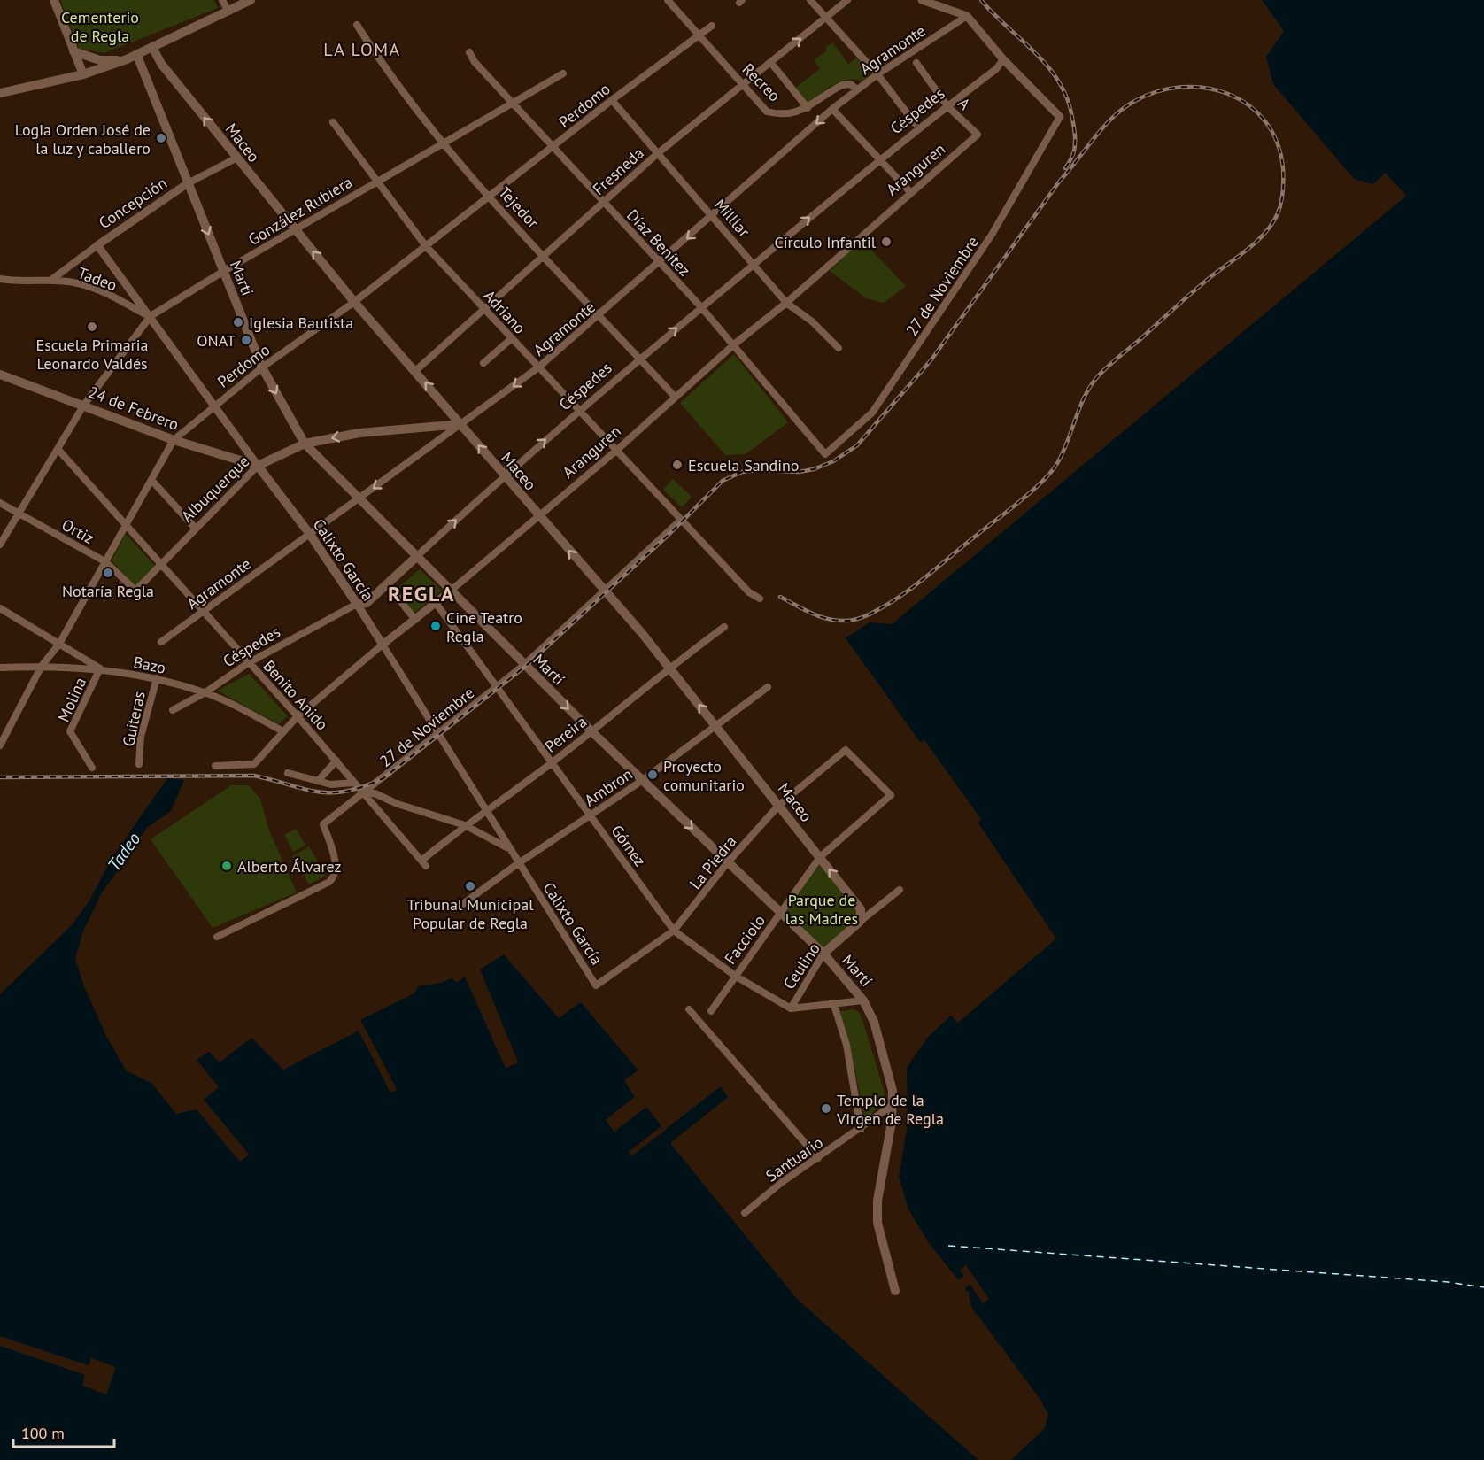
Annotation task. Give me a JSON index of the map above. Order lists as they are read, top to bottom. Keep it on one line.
{"streets":{"main road":["Céspedes","Maceo","Martí","24 de Febrero","Albuquerque","Calixto García","Ceulino"],"street":["Agramonte","Recreo","A","Perdomo","Aranguren","Fresneda","Concepción","Tejedor","González Rubiera","Milllar","Díaz Benítez","Tadeo","27 de Noviembre","Adriano","Ortiz","Bazo","Benito Anido","Molina","Guiteras","Pereira","Ambron","Gómez","La Piedra","Facciolo","Santuario"]},"crossings":[["Agramonte","Recreo"],["Agramonte","Maceo"],["Agramonte","Tejedor"],["Agramonte","Milllar"],["Agramonte","Díaz Benítez"],["Agramonte","Martí"],["Agramonte","Adriano"],["Agramonte","Albuquerque"],["Agramonte","Calixto García"],["Agramonte","Benito Anido"],["Recreo","Perdomo"],["Recreo","Fresneda"],["A","Céspedes"],["A","Aranguren"],["Perdomo","Maceo"],["Perdomo","Tejedor"],["Perdomo","Milllar"],["Perdomo","Díaz Benítez"],["Perdomo","Martí"],["Perdomo","Adriano"],["Perdomo","24 de Febrero"],["Perdomo","Ortiz"],["Perdomo","Calixto García"],["Perdomo","Bazo"],["Perdomo","Benito Anido"],["Céspedes","Maceo"],["Céspedes","Tejedor"],["Céspedes","Milllar"],["Céspedes","Díaz Benítez"],["Céspedes","Martí"],["Céspedes","Adriano"],["Céspedes","Calixto García"],["Céspedes","Bazo"],["Céspedes","Benito Anido"],["Maceo","Aranguren"],["Maceo","Fresneda"],["Maceo","Concepción"],["Maceo","González Rubiera"],["Maceo","27 de Noviembre"],["Maceo","Albuquerque"],["Maceo","Pereira"],["Maceo","Ambron"],["Maceo","La Piedra"],["Maceo","Facciolo"],["Maceo","Ceulino"],["Aranguren","Tejedor"],["Aranguren","Milllar"],["Aranguren","Díaz Benítez"],["Aranguren","Martí"],["Aranguren","Adriano"],["Aranguren","Calixto García"],["Aranguren","Bazo"],["Aranguren","Benito Anido"],["Aranguren","Gómez"],["Fresneda","Tejedor"],["Fresneda","Milllar"],["Fresneda","Díaz Benítez"],["Fresneda","Adriano"],["Concepción","Martí"],["Concepción","Tadeo"],["Concepción","Calixto García"],["Tejedor","González Rubiera"],["González Rubiera","Díaz Benítez"],["González Rubiera","Martí"],["González Rubiera","Tadeo"],["González Rubiera","Adriano"],["González Rubiera","24 de Febrero"],["González Rubiera","Ortiz"],["González Rubiera","Calixto García"],["González Rubiera","Benito Anido"],["Díaz Benítez","27 de Noviembre"],["Martí","27 de Noviembre"],["Martí","Albuquerque"],["Martí","Pereira"],["Martí","Ambron"],["Martí","La Piedra"],["Martí","Facciolo"],["Martí","Ceulino"],["Martí","Santuario"],["Tadeo","Calixto García"],["27 de Noviembre","Adriano"],["27 de Noviembre","Calixto García"],["27 de Noviembre","Benito Anido"],["27 de Noviembre","Gómez"],["24 de Febrero","Albuquerque"],["24 de Febrero","Calixto García"],["Albuquerque","Ortiz"],["Albuquerque","Calixto García"],["Albuquerque","Benito Anido"],["Calixto García","Pereira"],["Calixto García","Ambron"],["Calixto García","La Piedra"],["Bazo","Molina"],["Bazo","Guiteras"],["Benito Anido","Pereira"],["Pereira","Gómez"],["Ambron","Gómez"],["Gómez","La Piedra"],["Gómez","Facciolo"],["Gómez","Ceulino"],["La Piedra","Facciolo"]],"one_way":["Agramonte","Céspedes","Maceo","Albuquerque"],"districts":["LA LOMA","REGLA"],"water":["Tadeo"],"parks":["Cementerio de Regla","Parque de las Madres"],"places":["Logia Orden José de la luz y caballero","Círculo Infantil","Iglesia Bautista","Escuela Primaria Leonardo Valdés","ONAT","Escuela Sandino","Notaría Regla","Cine Teatro Regla","Proyecto comunitario","Alberto Álvarez","Tribunal Municipal Popular de Regla","Templo de la Virgen de Regla"],"scale_bar":"100 m"}
